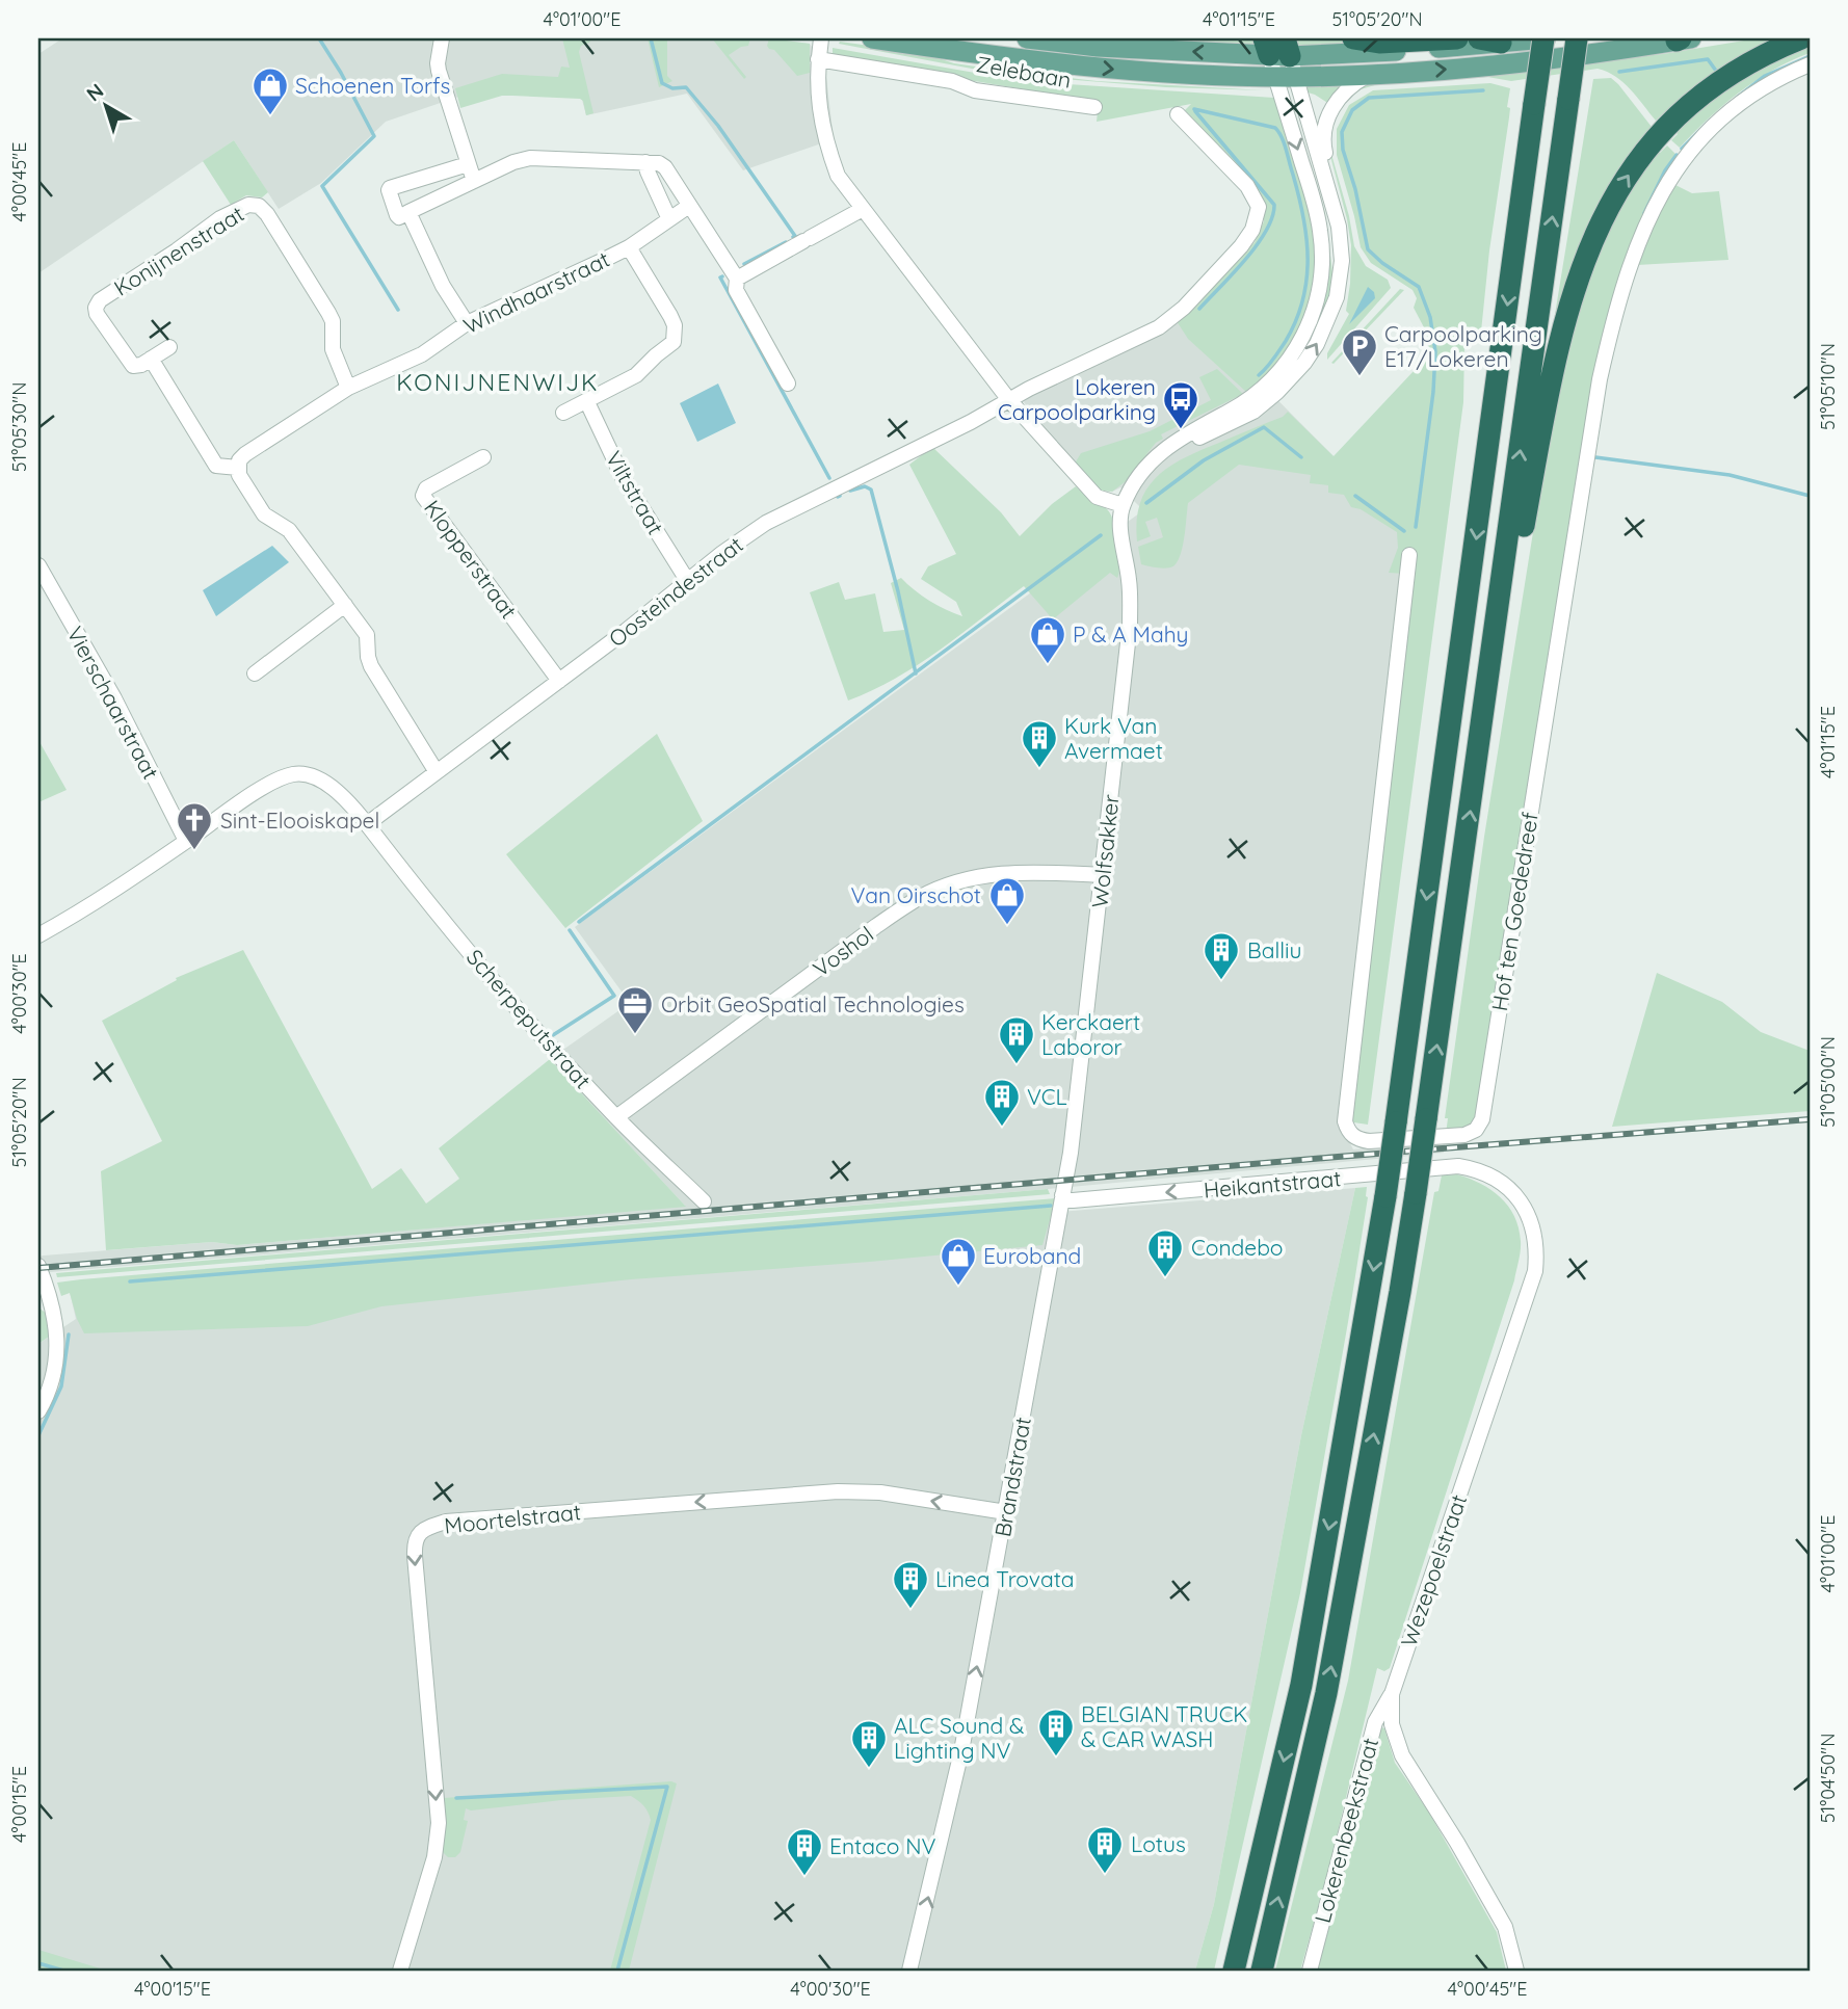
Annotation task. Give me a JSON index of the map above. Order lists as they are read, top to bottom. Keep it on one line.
{"streets":{"main road":["Zelebaan"],"street":["Konijnenstraat","Windhaarstraat","Viltstraat","Klopperstraat","Oosteindestraat","Vierschaarstraat","Wolfsakker","Hof ten Goededreef","Voshol","Scherpeputstraat","Heikantstraat","Brandstraat","Moortelstraat","Wezepoelstraat","Lokerenbeekstraat"]},"crossings":[["Konijnenstraat","Windhaarstraat"],["Viltstraat","Oosteindestraat"],["Klopperstraat","Oosteindestraat"],["Oosteindestraat","Scherpeputstraat"],["Vierschaarstraat","Scherpeputstraat"],["Wolfsakker","Voshol"],["Wolfsakker","Heikantstraat"],["Wolfsakker","Brandstraat"],["Voshol","Scherpeputstraat"],["Heikantstraat","Brandstraat"],["Heikantstraat","Wezepoelstraat"],["Brandstraat","Moortelstraat"],["Wezepoelstraat","Lokerenbeekstraat"]],"one_way":["Heikantstraat","Brandstraat"],"districts":["KONIJNENWIJK"],"places":{"shop":["Schoenen Torfs","P & A Mahy","Van Oirschot","Euroband"],"parking":["Carpoolparking E17/Lokeren"],"bus stop":["Lokeren Carpoolparking"],"building":["Kurk Van Avermaet","Balliu","Kerckaert Laboror","VCL","Condebo","Linea Trovata","BELGIAN TRUCK & CAR WASH","ALC Sound & Lighting NV","Lotus","Entaco NV"],"church":["Sint-Elooiskapel"],"office":["Orbit GeoSpatial Technologies"]},"north":"top left","coordinates":["4°01'00\"E","4°01'15\"E","51°05'20\"N","4°00'45\"E","51°05'10\"N","51°05'30\"N","4°00'30\"E","51°05'00\"N","51°04'50\"N","4°00'15\"E"]}
